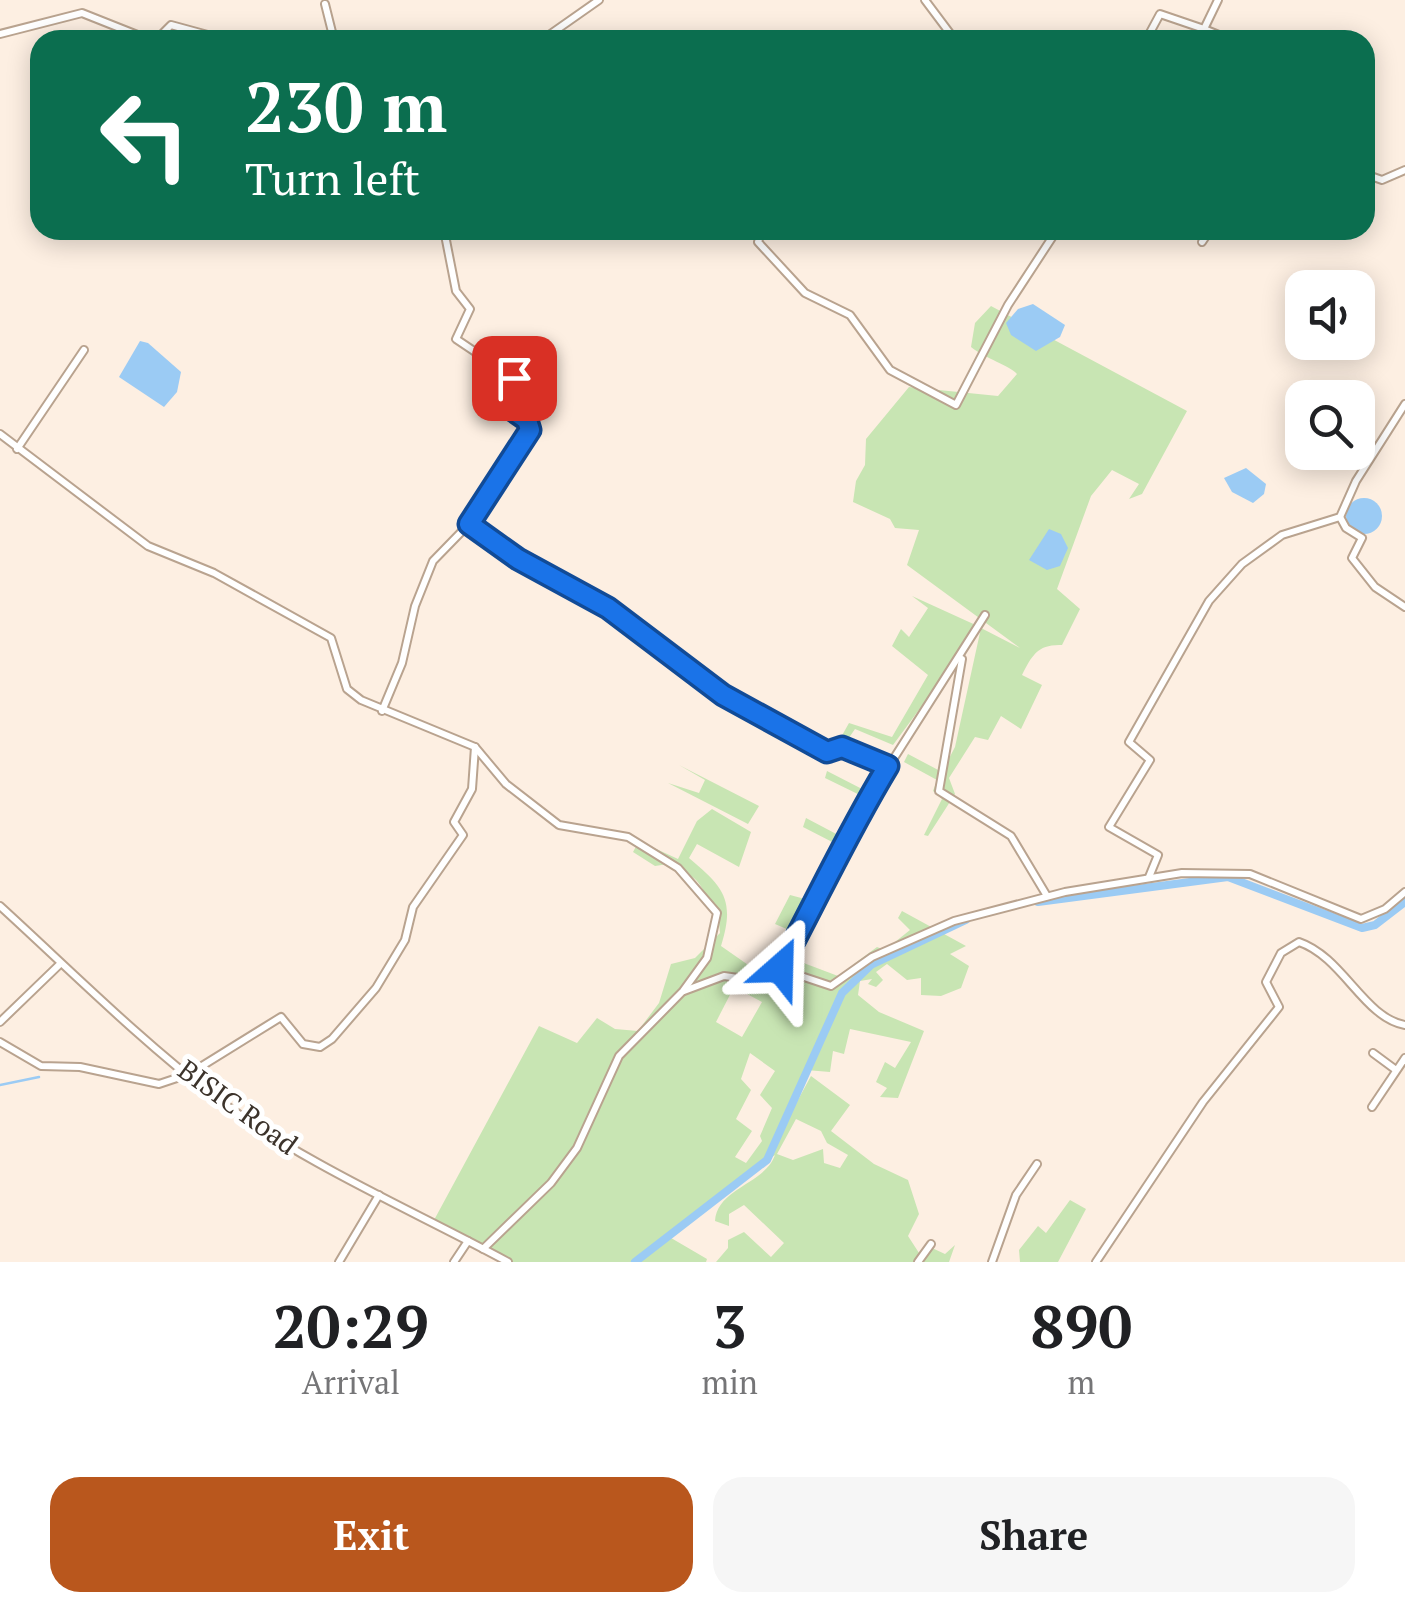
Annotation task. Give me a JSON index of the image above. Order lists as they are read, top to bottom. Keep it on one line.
{"streets":{"street":["BISIC Road"]},"page":{"turn":["230 m","Turn left"],"eta":["20:29","Arrival","3","min","890","m"],"buttons":["Exit","Share"]}}
